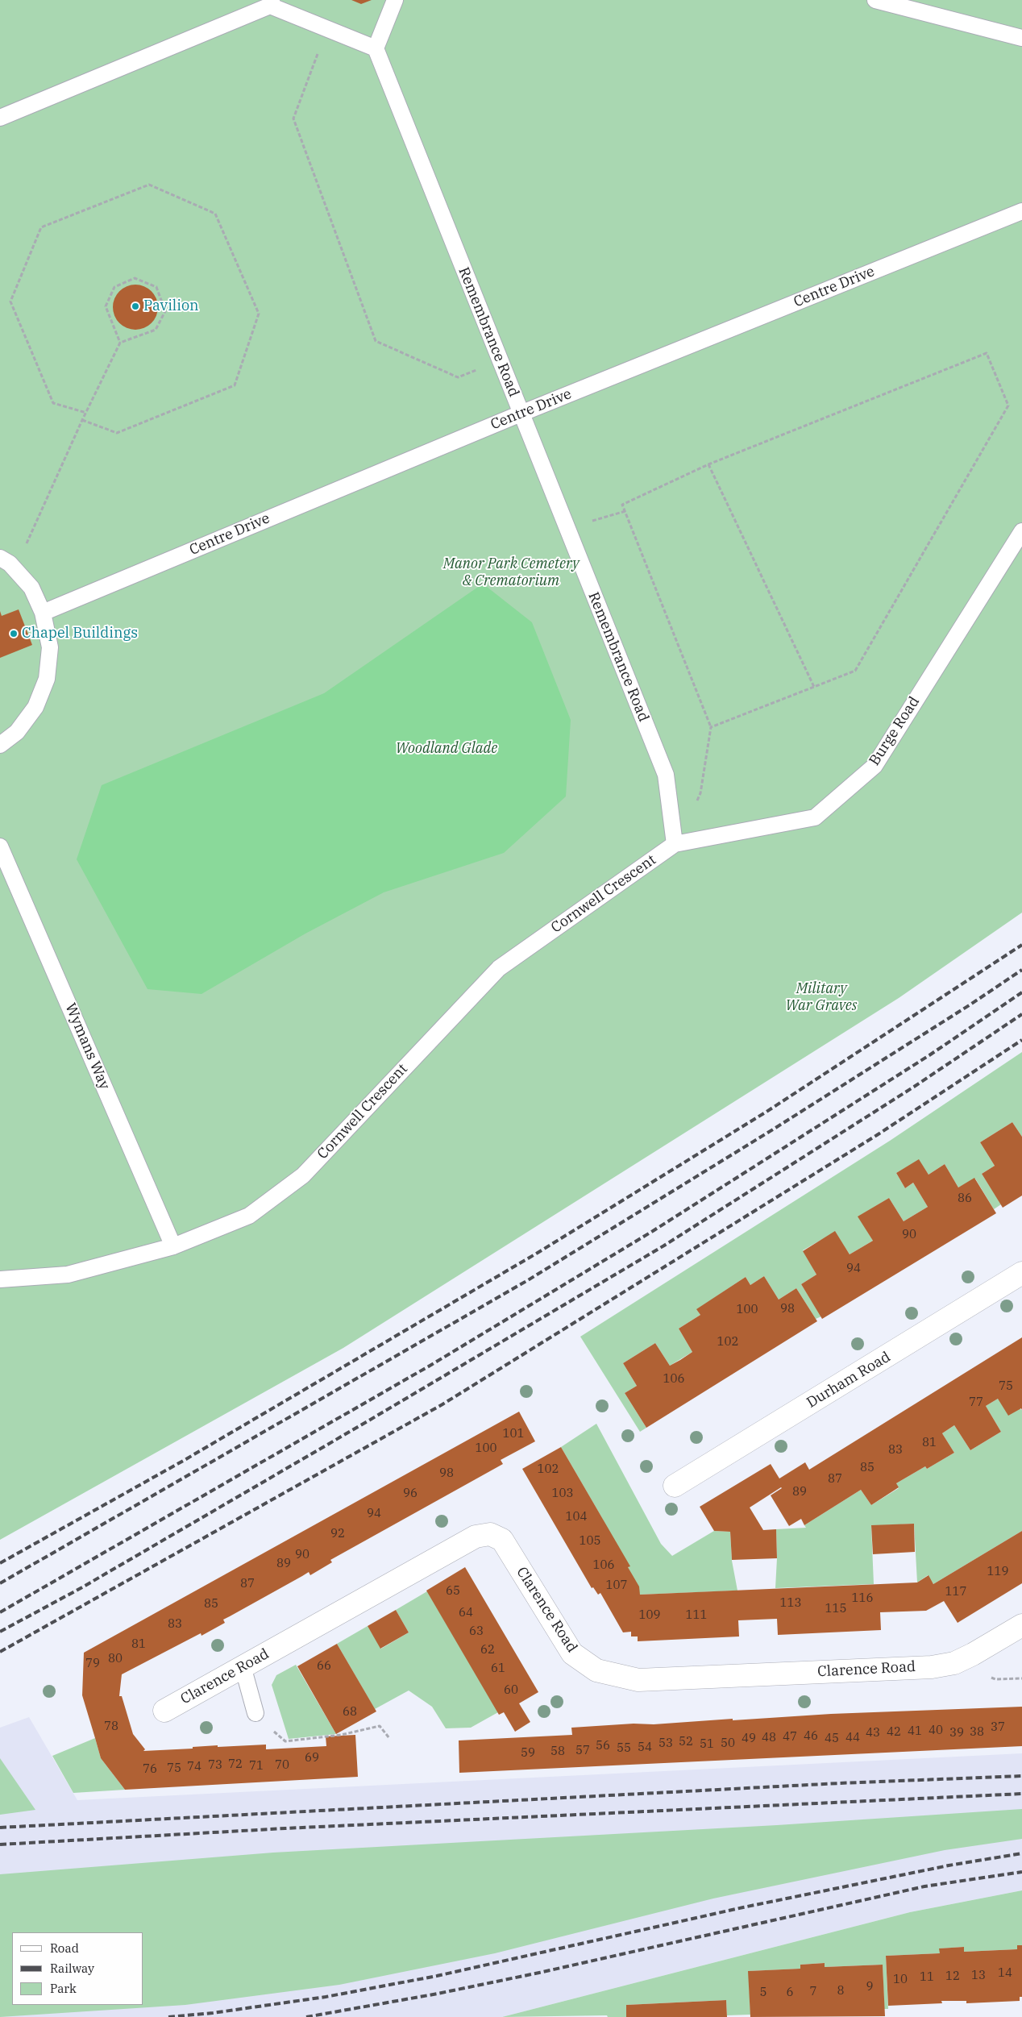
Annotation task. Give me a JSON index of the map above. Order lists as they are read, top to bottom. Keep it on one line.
{"streets":{"street":["Durham Road","Clarence Road"],"lane":["Centre Drive","Remembrance Road","Burge Road","Cornwell Crescent","Wymans Way"]},"crossings":[["Centre Drive","Remembrance Road"],["Remembrance Road","Burge Road"],["Remembrance Road","Cornwell Crescent"],["Burge Road","Cornwell Crescent"],["Cornwell Crescent","Wymans Way"]],"parks":["Manor Park Cemetery & Crematorium","Woodland Glade","Military War Graves"],"places":["Pavilion","Chapel Buildings"],"house_numbers":["86","90","94","98","100","102","106","75","77","101","81","100","83","85","102","98","87","89","96","103","94","104","92","105","90","89","106","119","87","107","65","117","116","113","85","115","64","109","111","83","63","81","62","80","79","66","61","60","68","78","37","40","41","42","38","43","39","46","47","48","44","49","45","52","53","50","51","56","54","55","57","58","59","69","72","73","70","71","74","75","76","14","13","12","11","10","9","8","7","5","6"],"legend":["Road","Railway","Park"]}
